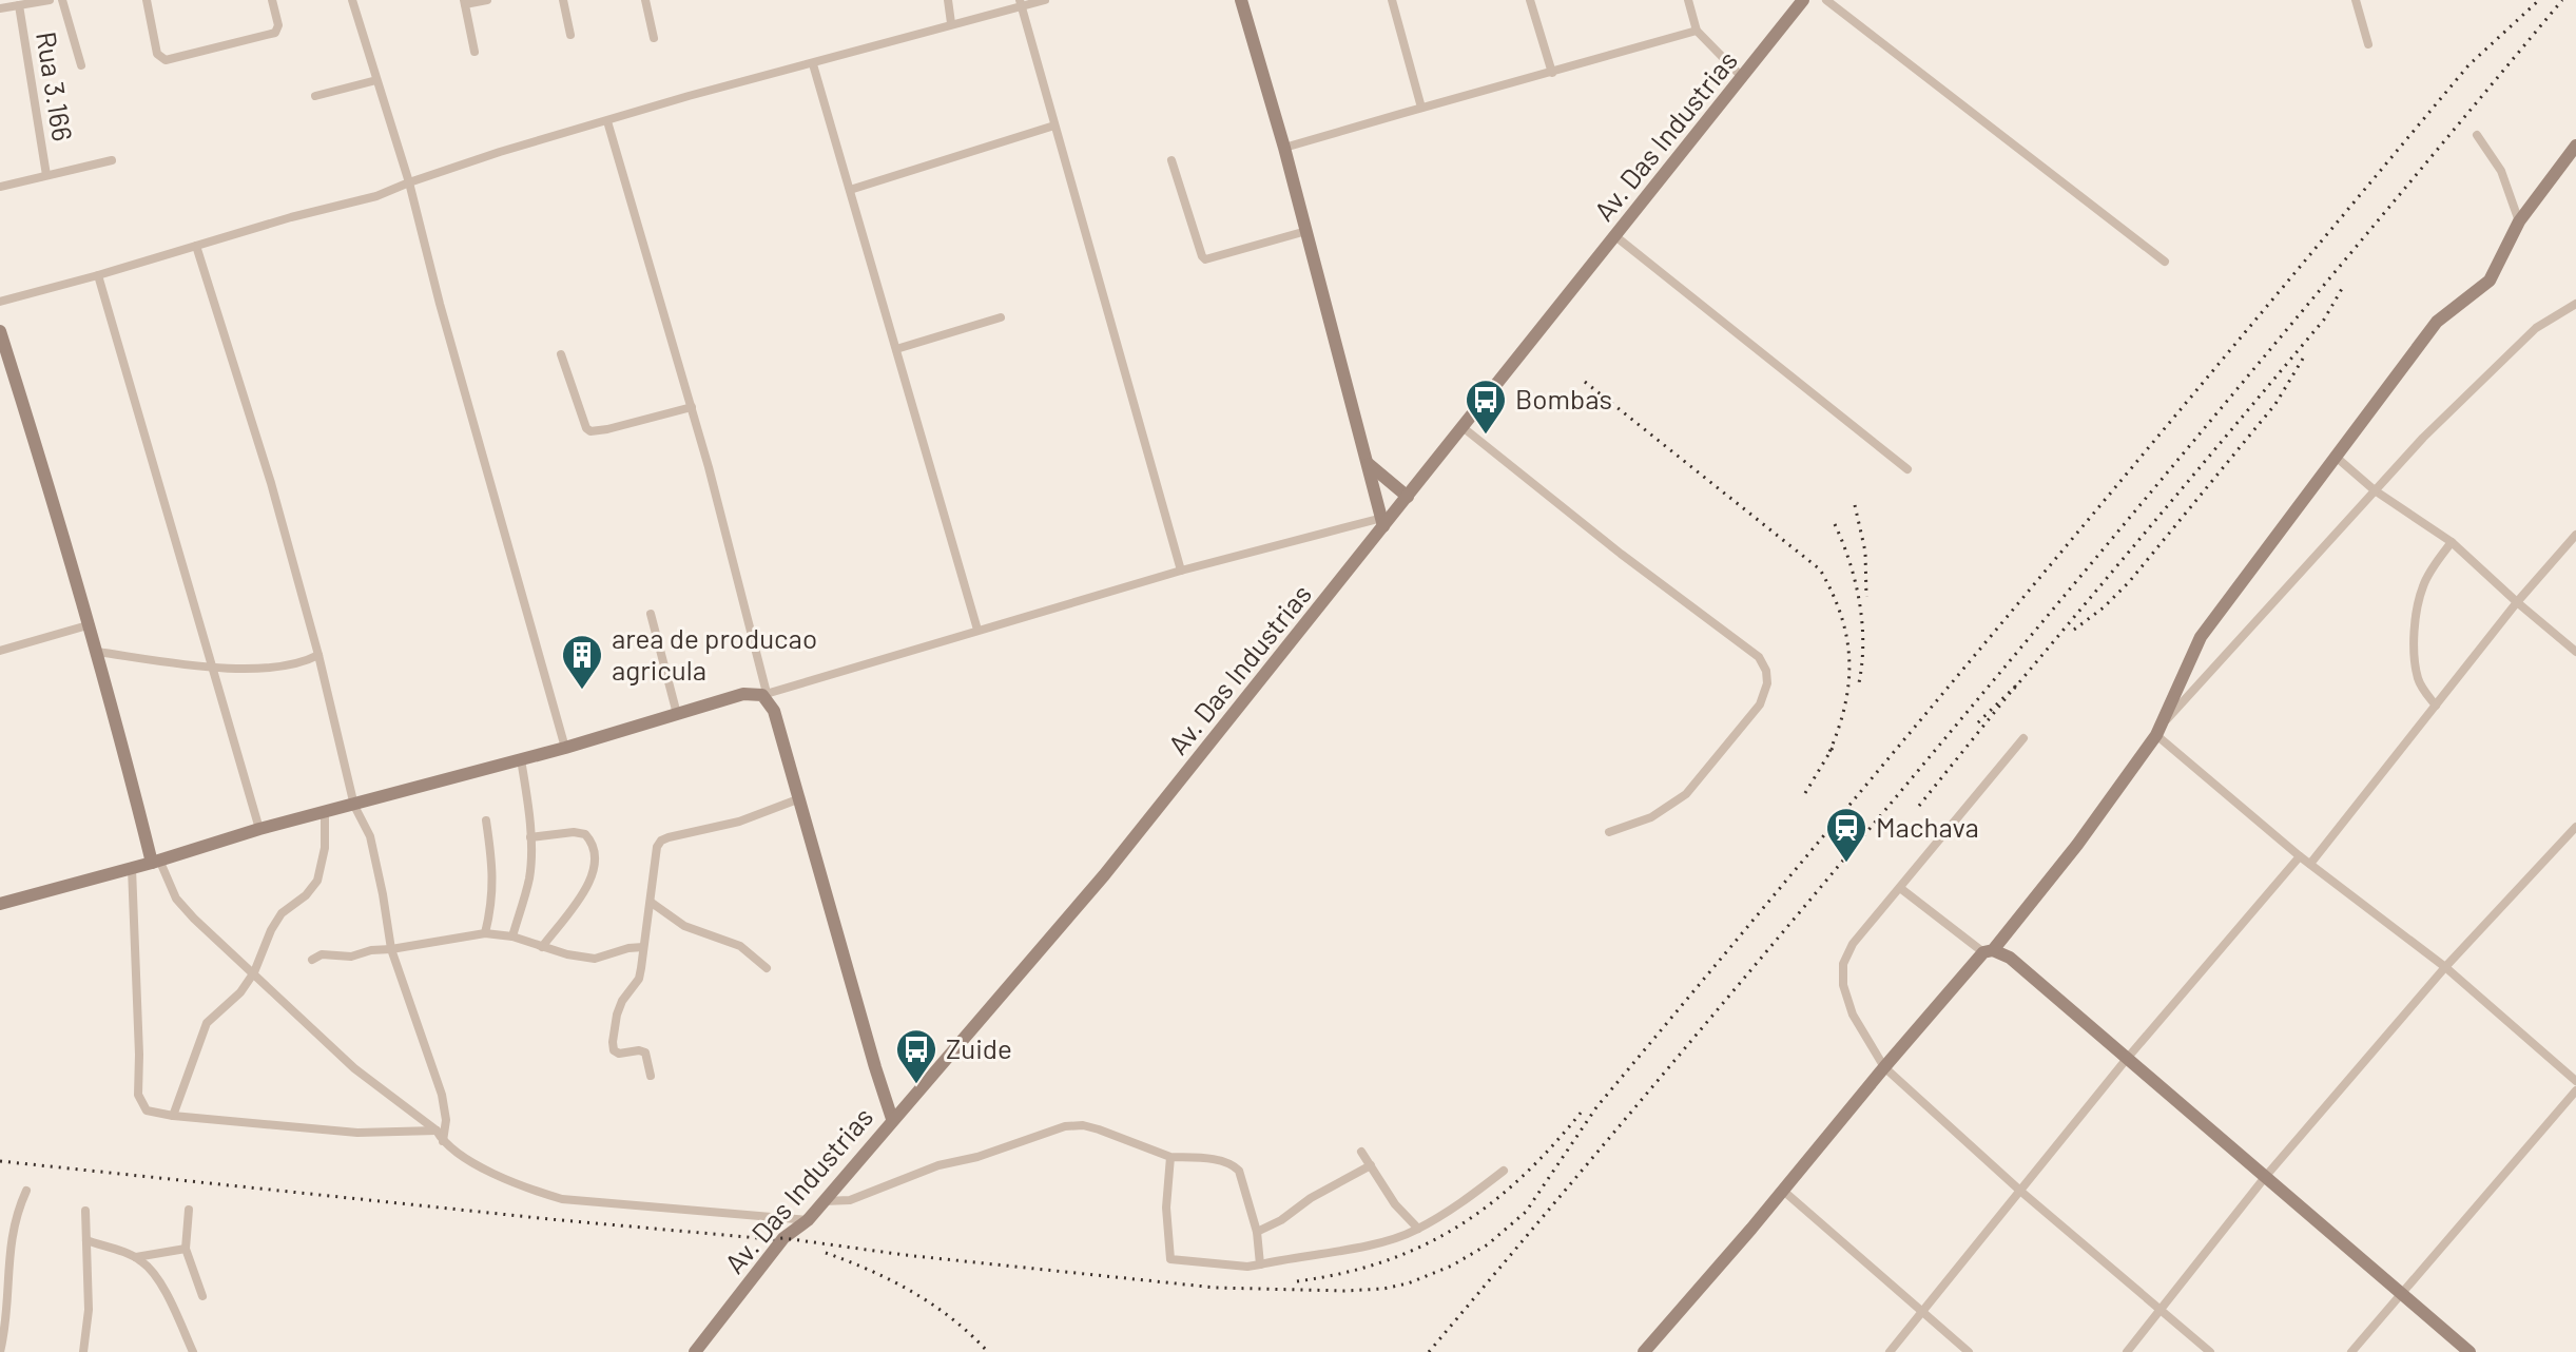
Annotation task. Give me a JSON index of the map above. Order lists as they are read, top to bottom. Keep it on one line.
{"streets":{"street":["Rua 3.166","Av. Das Industrias"]},"places":{"bus stop":["Bombas","Zuide"],"building":["area de producao agricula"],"station":["Machava"]}}
